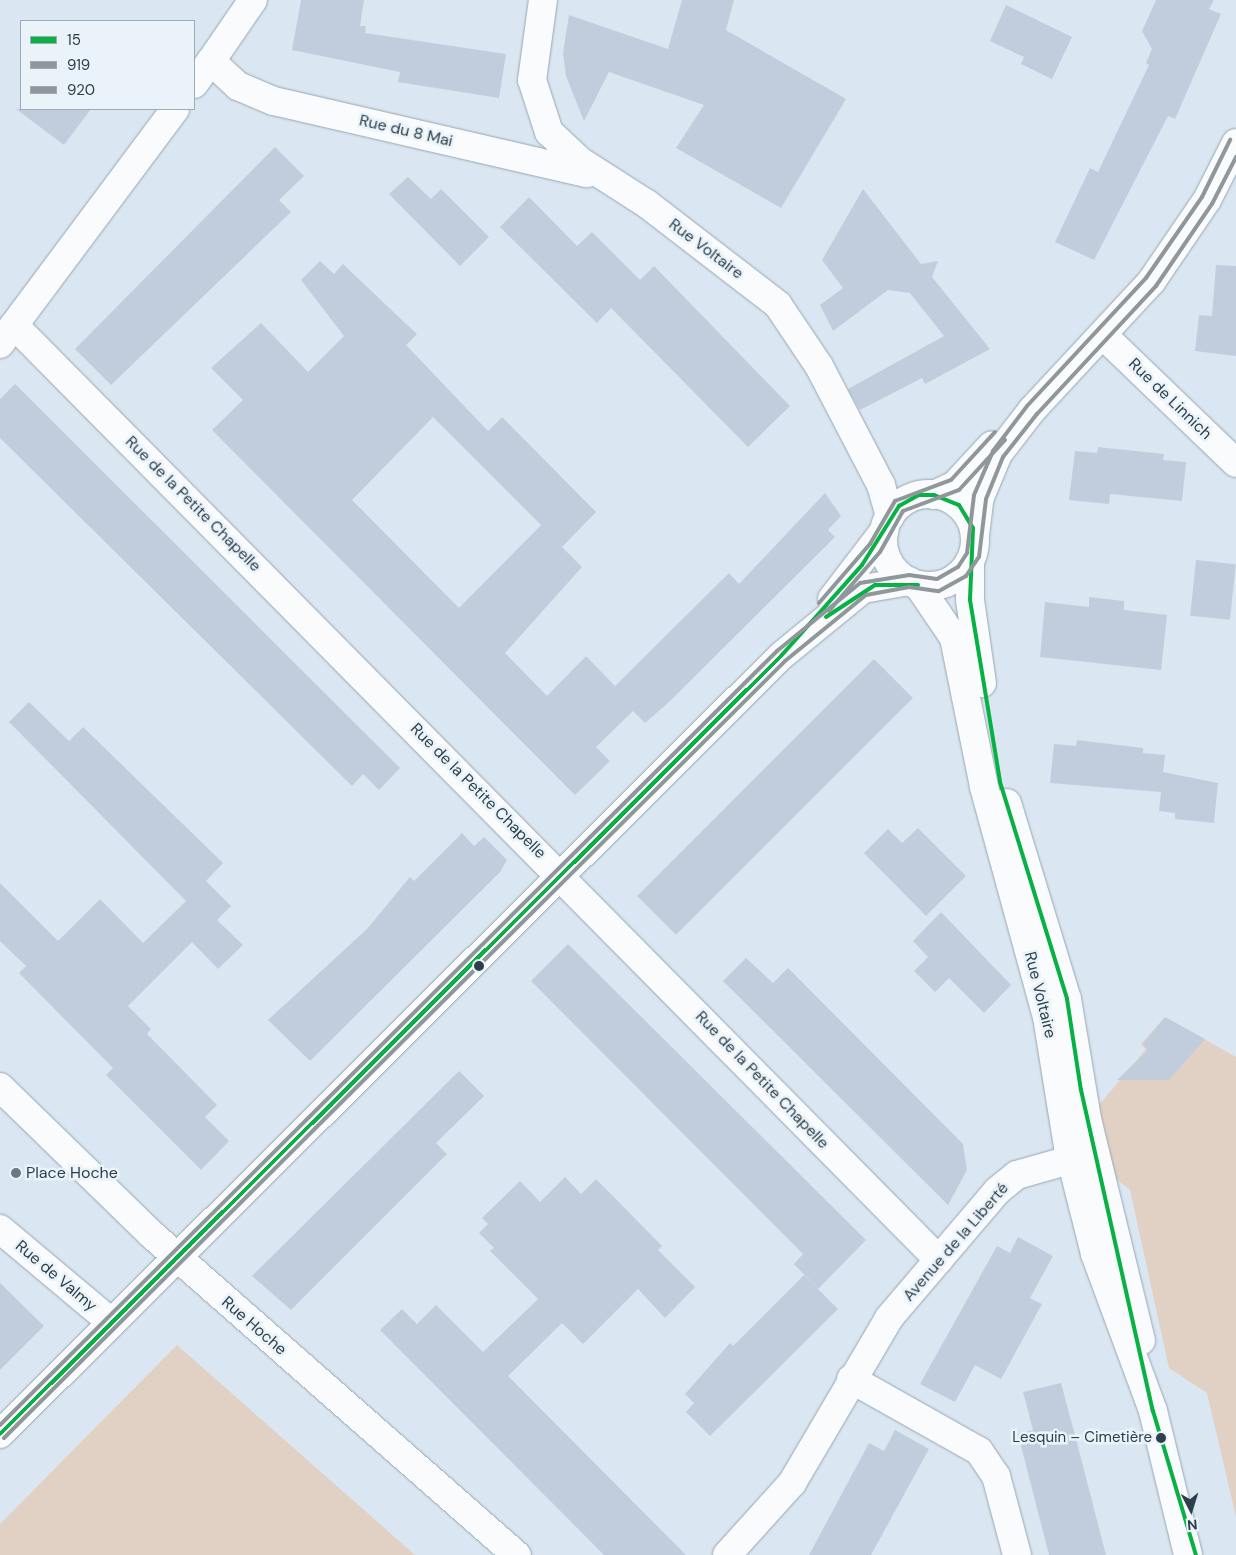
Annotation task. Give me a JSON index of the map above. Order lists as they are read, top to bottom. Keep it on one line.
{"streets":{"street":["Rue du 8 Mai","Rue Voltaire","Rue de Linnich","Rue de la Petite Chapelle","Avenue de la Liberté","Rue de Valmy","Rue Hoche"]},"crossings":[["Rue du 8 Mai","Rue Voltaire"],["Rue Voltaire","Avenue de la Liberté"],["Rue de la Petite Chapelle","Avenue de la Liberté"]],"places":["Place Hoche","Lesquin – Cimetière"],"lines":["transit line 920","transit line 919","transit line 15"],"legend":["15","919","920"],"north":"bottom"}
